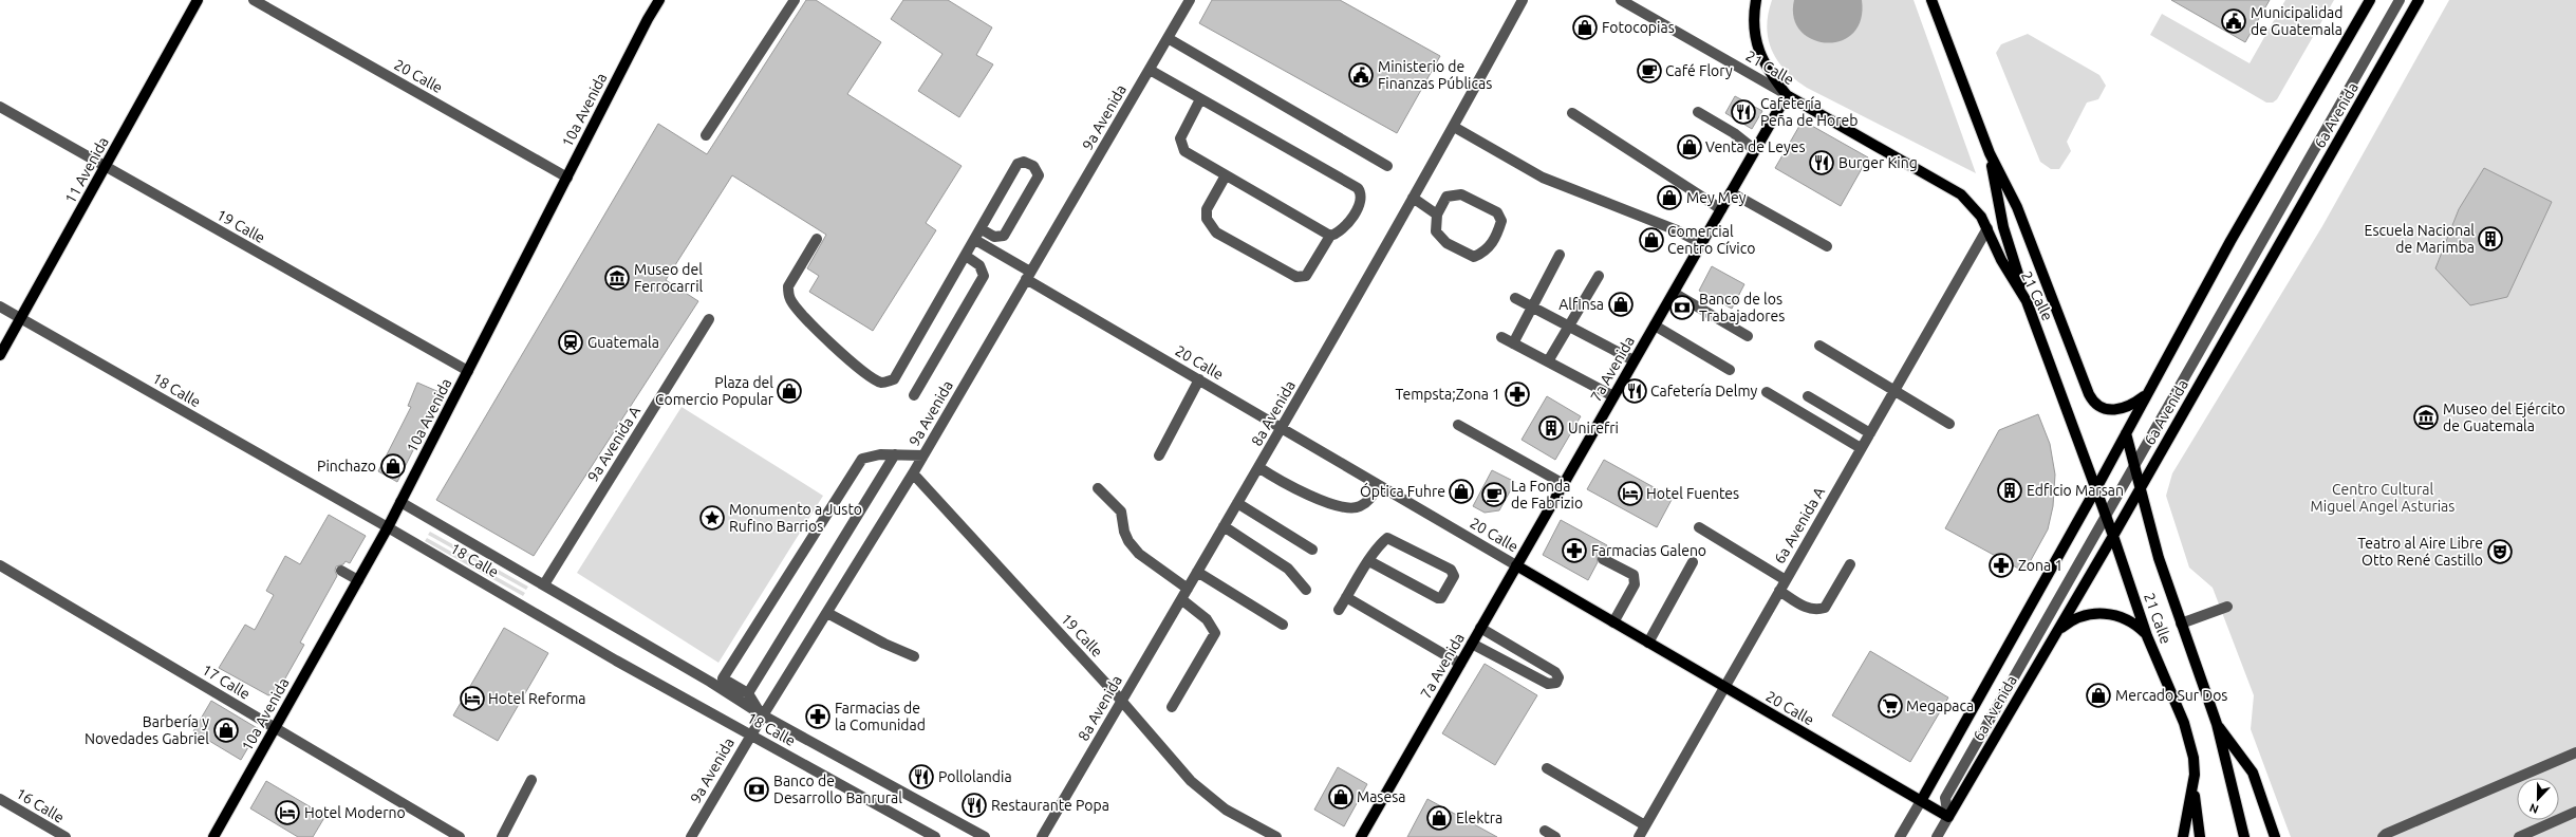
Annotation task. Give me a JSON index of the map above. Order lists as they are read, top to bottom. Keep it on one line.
{"streets":{"main road":["21 Calle","20 Calle","10a Avenida","6a Avenida","11 Avenida","7a Avenida"],"street":["9a Avenida","19 Calle","18 Calle","8a Avenida","9a Avenida A","6a Avenida A","17 Calle","16 Calle"]},"crossings":[["21 Calle","6a Avenida"],["21 Calle","7a Avenida"],["21 Calle","6a Avenida A"],["20 Calle","10a Avenida"],["20 Calle","6a Avenida"],["20 Calle","9a Avenida"],["20 Calle","7a Avenida"],["20 Calle","8a Avenida"],["20 Calle","6a Avenida A"],["10a Avenida","19 Calle"],["10a Avenida","18 Calle"],["10a Avenida","17 Calle"],["9a Avenida","19 Calle"],["9a Avenida","18 Calle"],["11 Avenida","19 Calle"],["11 Avenida","18 Calle"],["19 Calle","8a Avenida"],["18 Calle","9a Avenida A"]],"parks":["Centro Cultural Miguel Angel Asturias"],"places":{"public building":["Municipalidad de Guatemala","Ministerio de Finanzas Públicas"],"shop":["Fotocopias","Venta de Leyes","Mey Mey","Comercial Centro Cívico","Alfinsa","Plaza del Comercio Popular","Pinchazo","Óptica Fuhre","Mercado Sur Dos","Barbería y Novedades Gabriel","Masesa","Elektra"],"cafe":["Café Flory","La Fonda de Fabrizio"],"restaurant":["Cafetería Peña de Horeb","Burger King","Cafetería Delmy","Pollolandia","Restaurante Popa"],"building":["Escuela Nacional de Marimba","Unirefri","Edficio Marsan"],"museum":["Museo del Ferrocarril","Museo del Ejército de Guatemala"],"bank":["Banco de los Trabajadores","Banco de Desarrollo Banrural"],"station":["Guatemala"],"pharmacy":["Tempsta;Zona 1","Farmacias Galeno","Zona 1","Farmacias de la Comunidad"],"hotel":["Hotel Fuentes","Hotel Reforma","Hotel Moderno"],"place":["Monumento a Justo Rufino Barrios"],"theatre":["Teatro al Aire Libre Otto René Castillo"],"supermarket":["Megapaca"]},"north":"bottom"}
